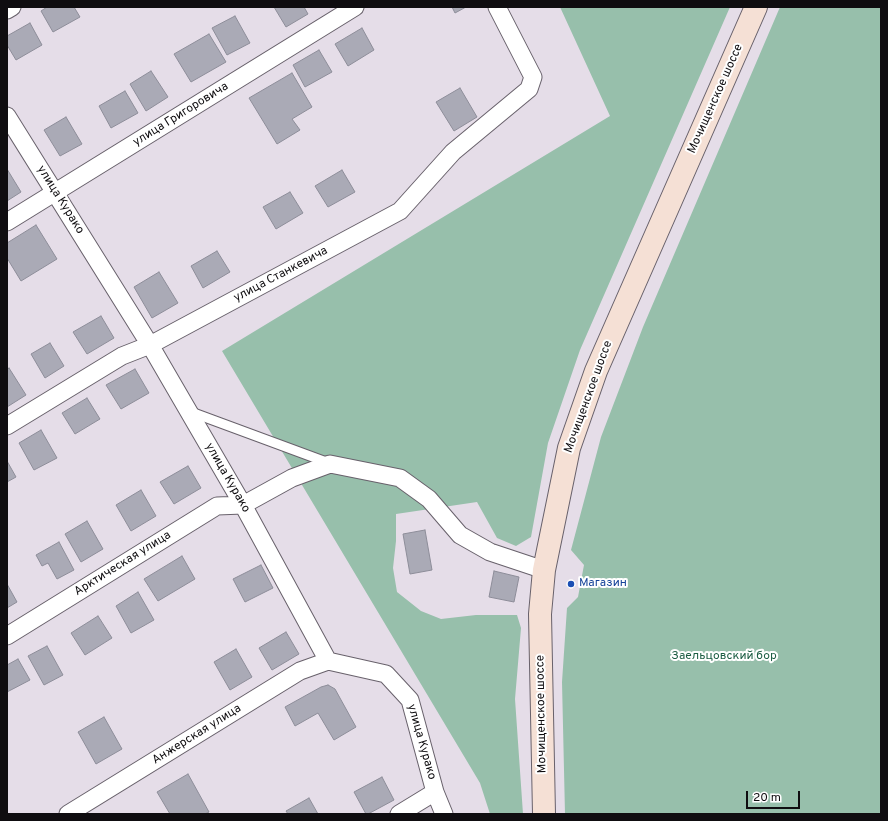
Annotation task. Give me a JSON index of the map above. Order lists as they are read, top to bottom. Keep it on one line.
{"streets":{"street":["Мочищенское шоссе","улица Григоровича","улица Курако","улица Станкевича","Арктическая улица","Анжерская улица"]},"crossings":[["улица Григоровича","улица Курако"],["улица Курако","улица Станкевича"],["улица Курако","Арктическая улица"],["улица Курако","Анжерская улица"]],"parks":["Заельцовский бор"],"places":["Магазин"],"scale_bar":"20 m"}
